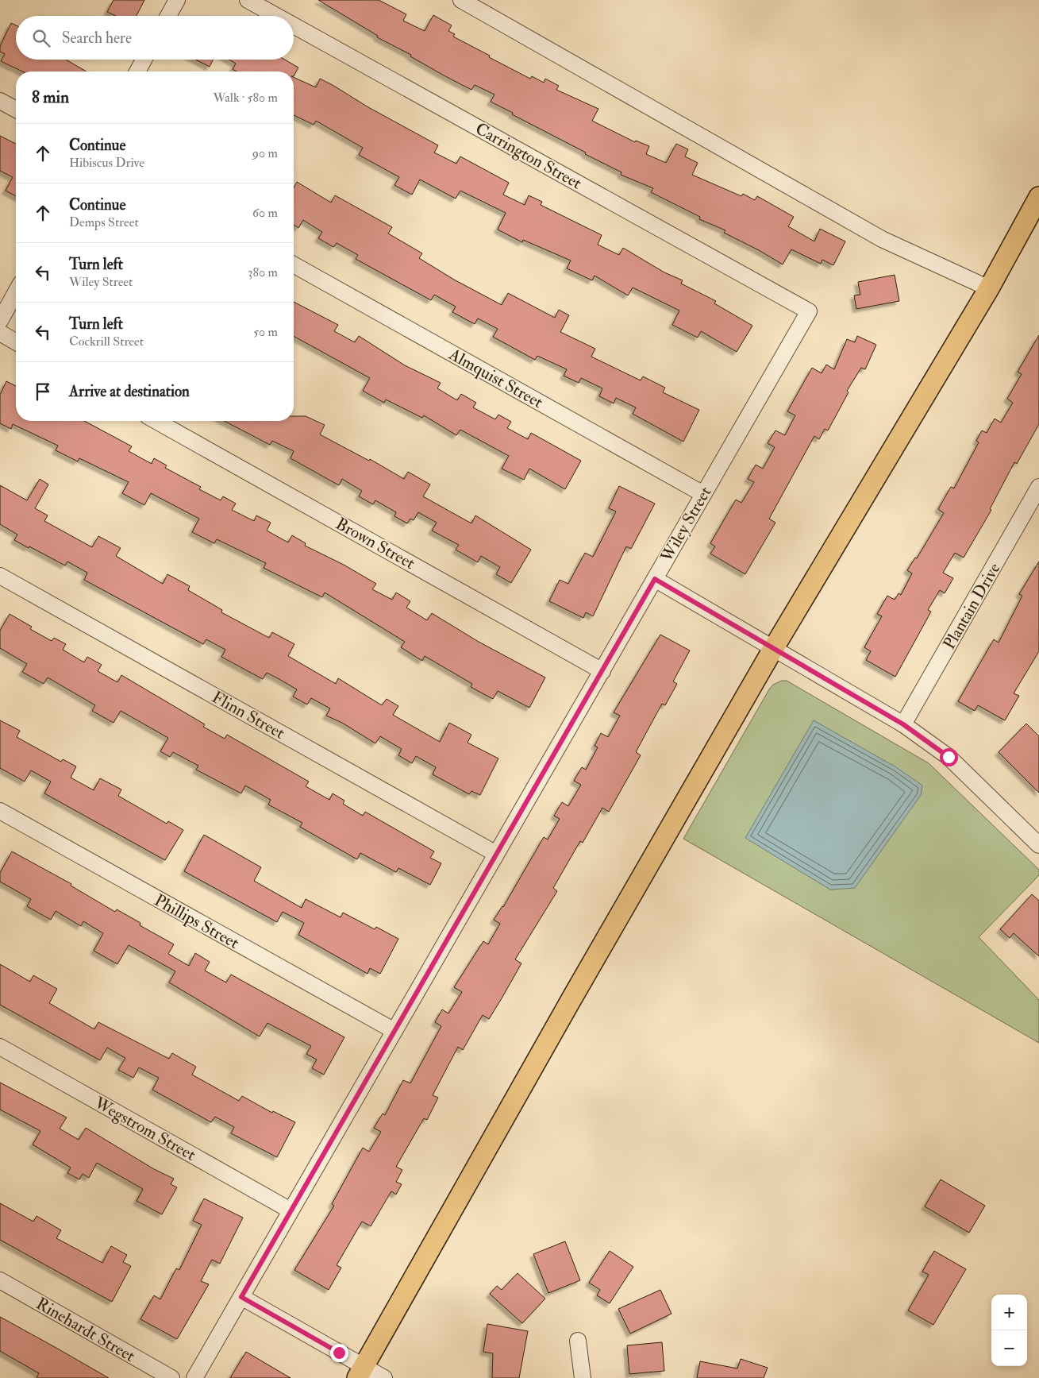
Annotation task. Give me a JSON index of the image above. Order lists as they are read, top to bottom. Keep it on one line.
{"streets":{"street":["Carrington Street","Almquist Street","Wiley Street","Brown Street","Plantain Drive","Flinn Street","Phillips Street","Wegstrom Street","Rinehardt Street"]},"crossings":[["Carrington Street","Wiley Street"],["Almquist Street","Wiley Street"],["Wiley Street","Brown Street"],["Wiley Street","Flinn Street"],["Wiley Street","Phillips Street"],["Wiley Street","Wegstrom Street"]],"page":{"search":"Search here","heading":["8 min","Walk · 580 m"],"list":[["Continue","Hibiscus Drive","90 m"],["Continue","Demps Street","60 m"],["Turn left","Wiley Street","380 m"],["Turn left","Cockrill Street","50 m"],"Arrive at destination"],"map_buttons":["+","−"]}}
